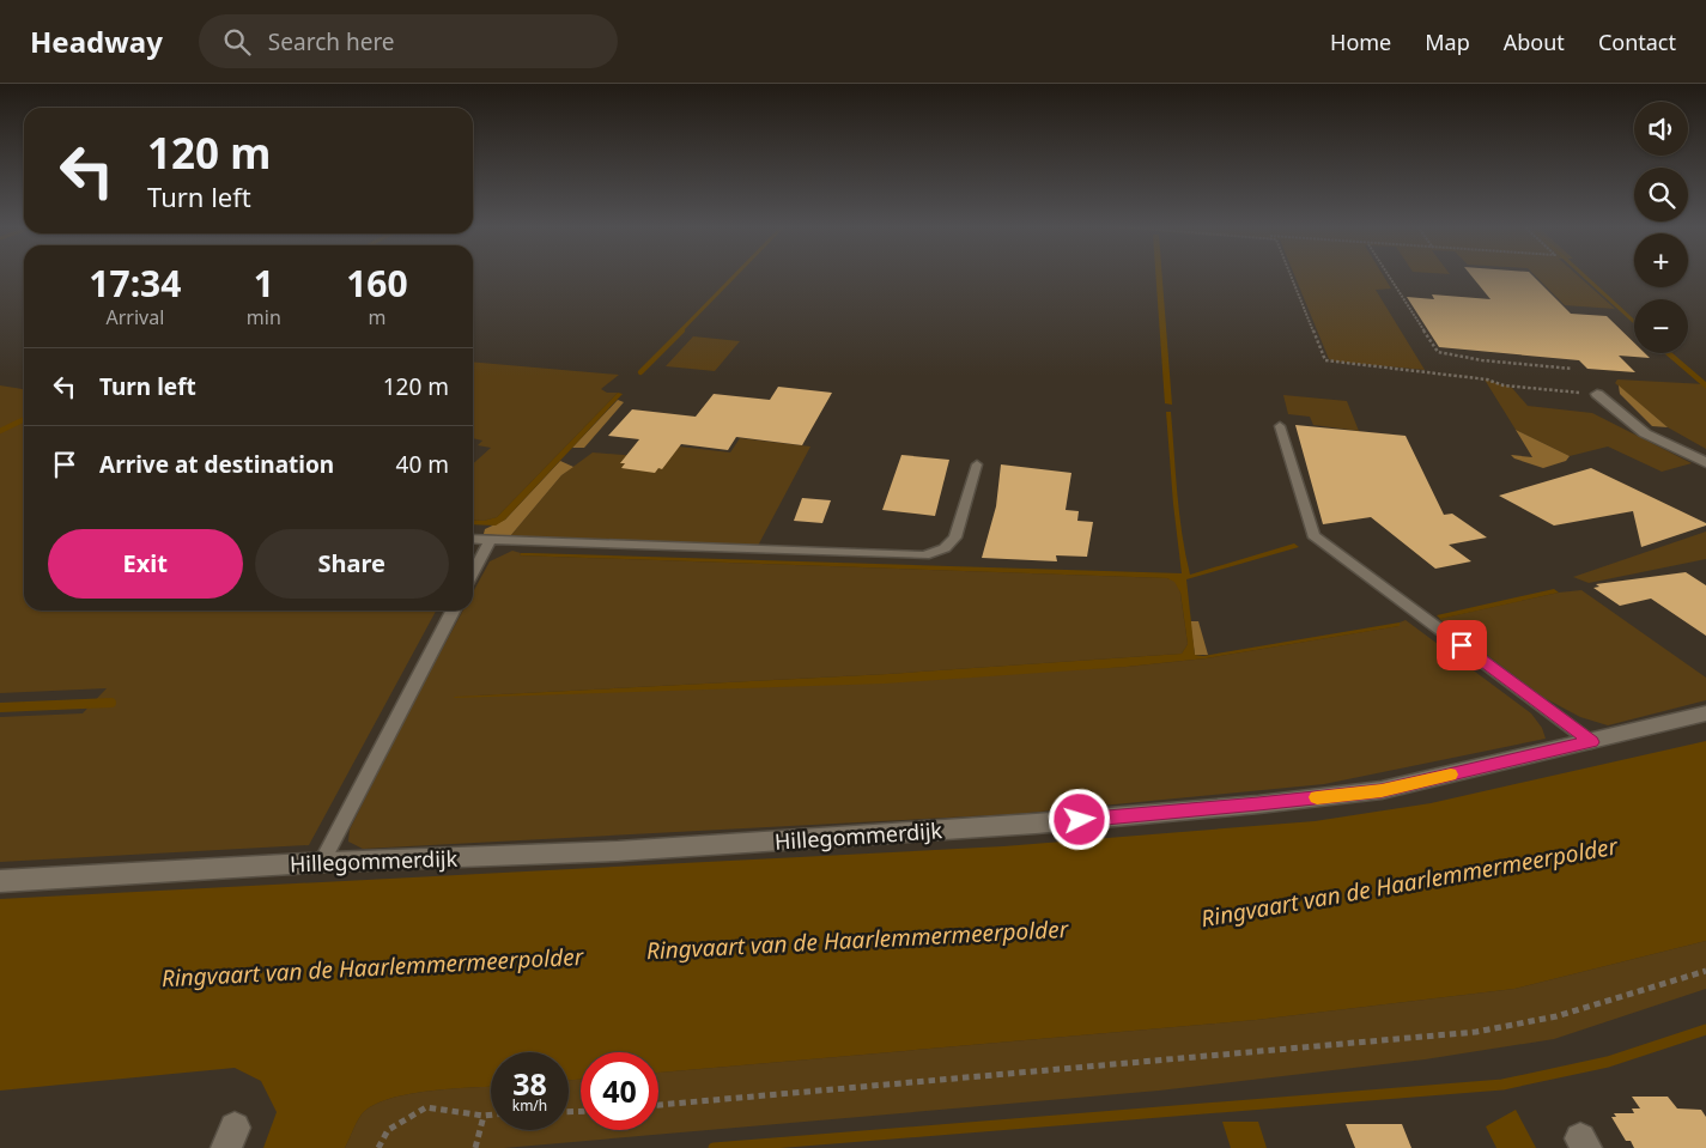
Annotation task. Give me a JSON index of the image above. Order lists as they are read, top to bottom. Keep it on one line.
{"streets":{"street":["Hillegommerdijk"]},"water":["Ringvaart van de Haarlemmermeerpolder"],"page":{"header":"Headway","search":"Search here","nav":["Home","Map","About","Contact"],"map_buttons":["+","−"],"turn":["120 m","Turn left"],"eta":["17:34","Arrival","1","min","160","m"],"list":[{"name":"Turn left","value":"120 m"},{"name":"Arrive at destination","value":"40 m"}],"buttons":["Exit","Share"],"speed":"38 km/h","limit":"40"}}
